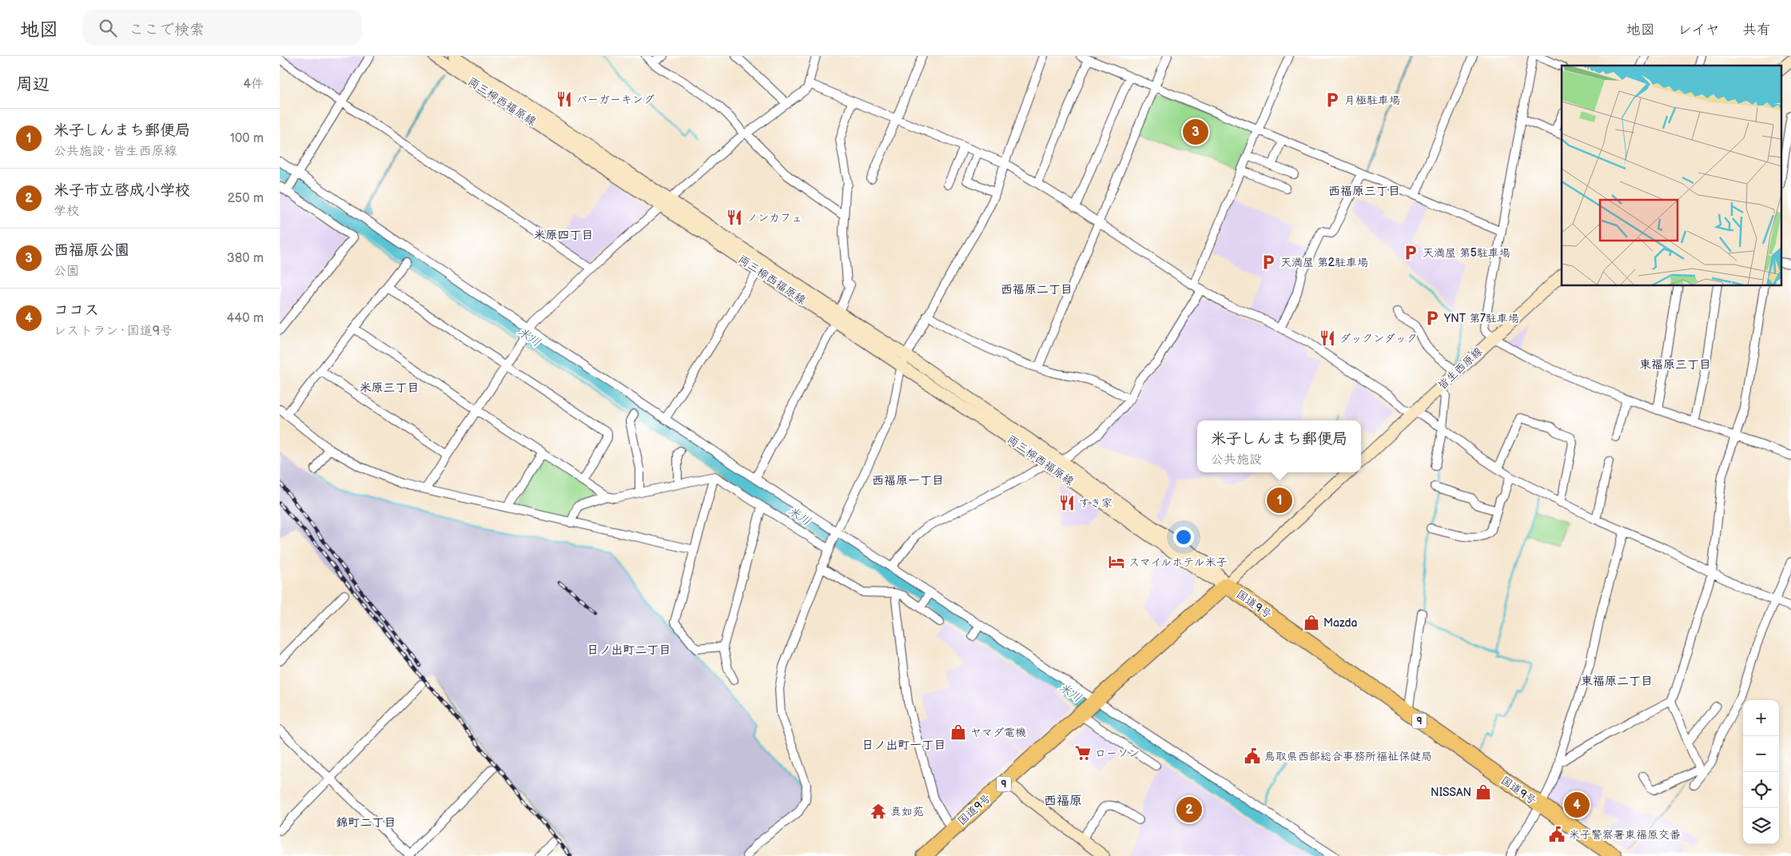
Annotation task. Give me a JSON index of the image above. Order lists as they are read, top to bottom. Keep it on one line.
{"streets":{"highway":["国道9号","9"],"main road":["両三柳西福原線","皆生西原線"]},"crossings":[["両三柳西福原線","国道9号"]],"districts":["西福原三丁目","米原四丁目","西福原二丁目","東福原三丁目","米原三丁目","西福原一丁目","日ノ出町二丁目","東福原二丁目","日ノ出町一丁目","西福原","錦町二丁目"],"water":["米川"],"places":{"restaurant":["バーガーキング","ノンカフェ","ダックンダック","すき家"],"parking":["月極駐車場","天満屋 第5駐車場","天満屋 第2駐車場","YNT 第7駐車場"],"hotel":["スマイルホテル米子"],"shop":["Mazda","ヤマダ電機","NISSAN"],"supermarket":["ローソン"],"public building":["鳥取県西部総合事務所福祉保健局","米子警察署東福原交番"],"temple":["真如苑"]},"page":{"header":"地図","search":"ここで検索","nav":["地図","レイヤ","共有"],"heading":["周辺","4件"],"list":[{"mark":"1","name":"米子しんまち郵便局","note":"公共施設 · 皆生西原線","value":"100 m"},{"mark":"2","name":"米子市立啓成小学校","note":"学校","value":"250 m"},{"mark":"3","name":"西福原公園","note":"公園","value":"380 m"},{"mark":"4","name":"ココス","note":"レストラン · 国道9号","value":"440 m"}],"pins":["3","1","4","2"],"popup":["米子しんまち郵便局","公共施設"],"map_buttons":["+","−"]}}
